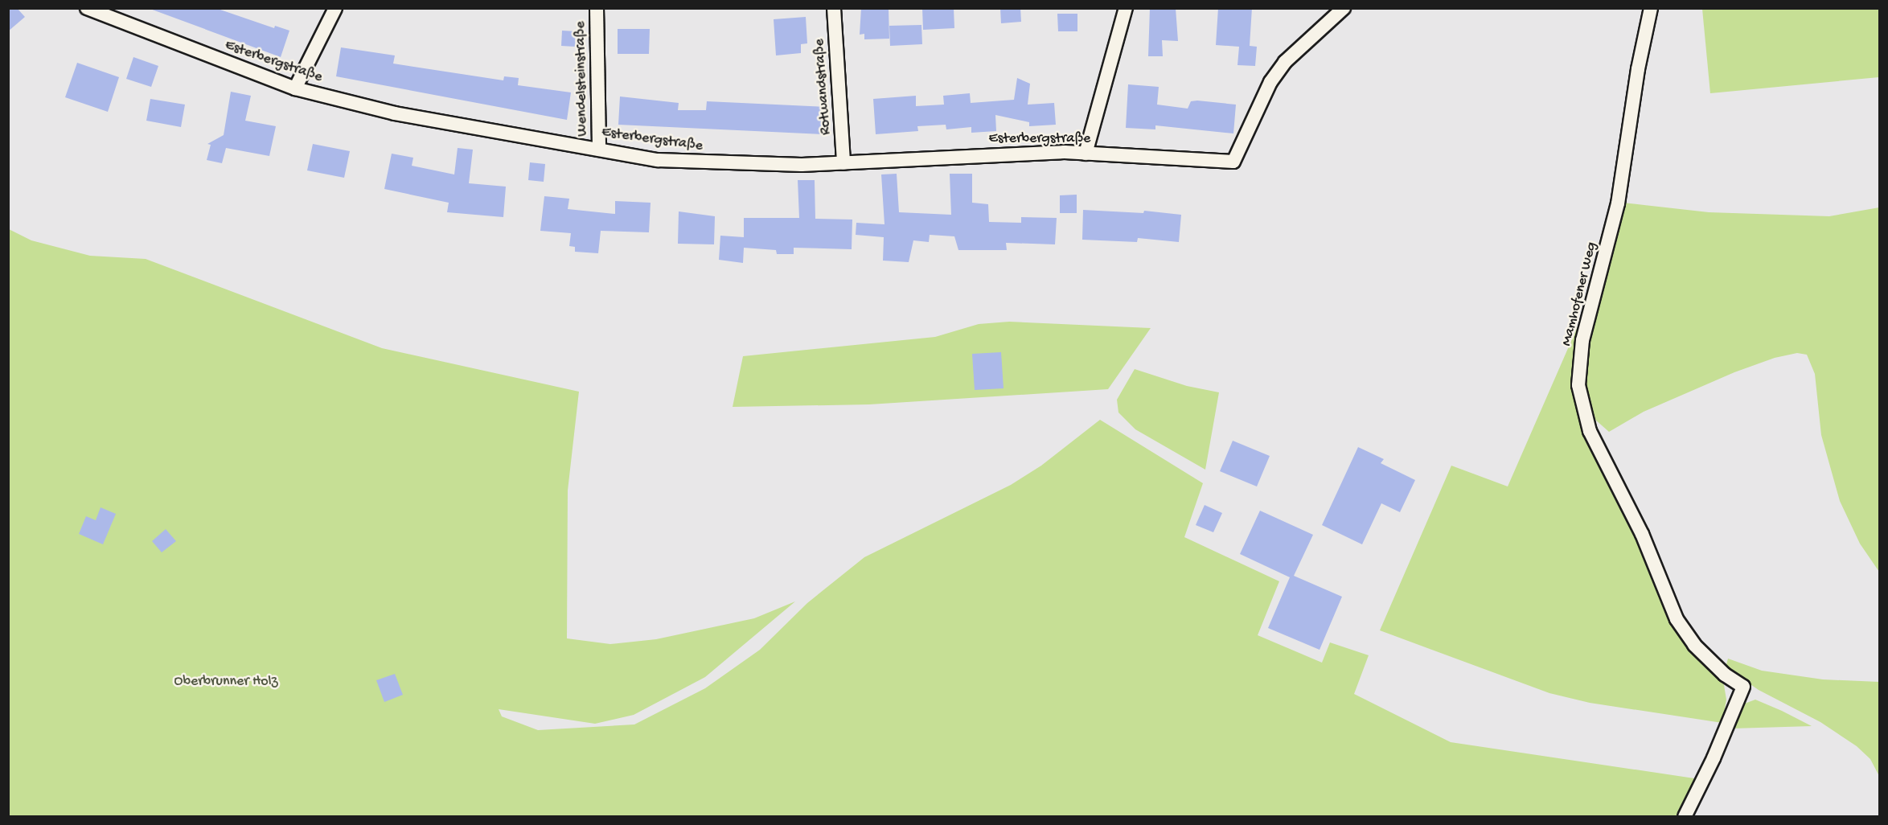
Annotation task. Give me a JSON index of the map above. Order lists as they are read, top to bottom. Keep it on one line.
{"streets":{"street":["Esterbergstraße","Wendelsteinstraße","Rotwandstraße","Mamhofener Weg"]},"crossings":[["Esterbergstraße","Wendelsteinstraße"],["Esterbergstraße","Rotwandstraße"]],"parks":["Oberbrunner Holz"]}
